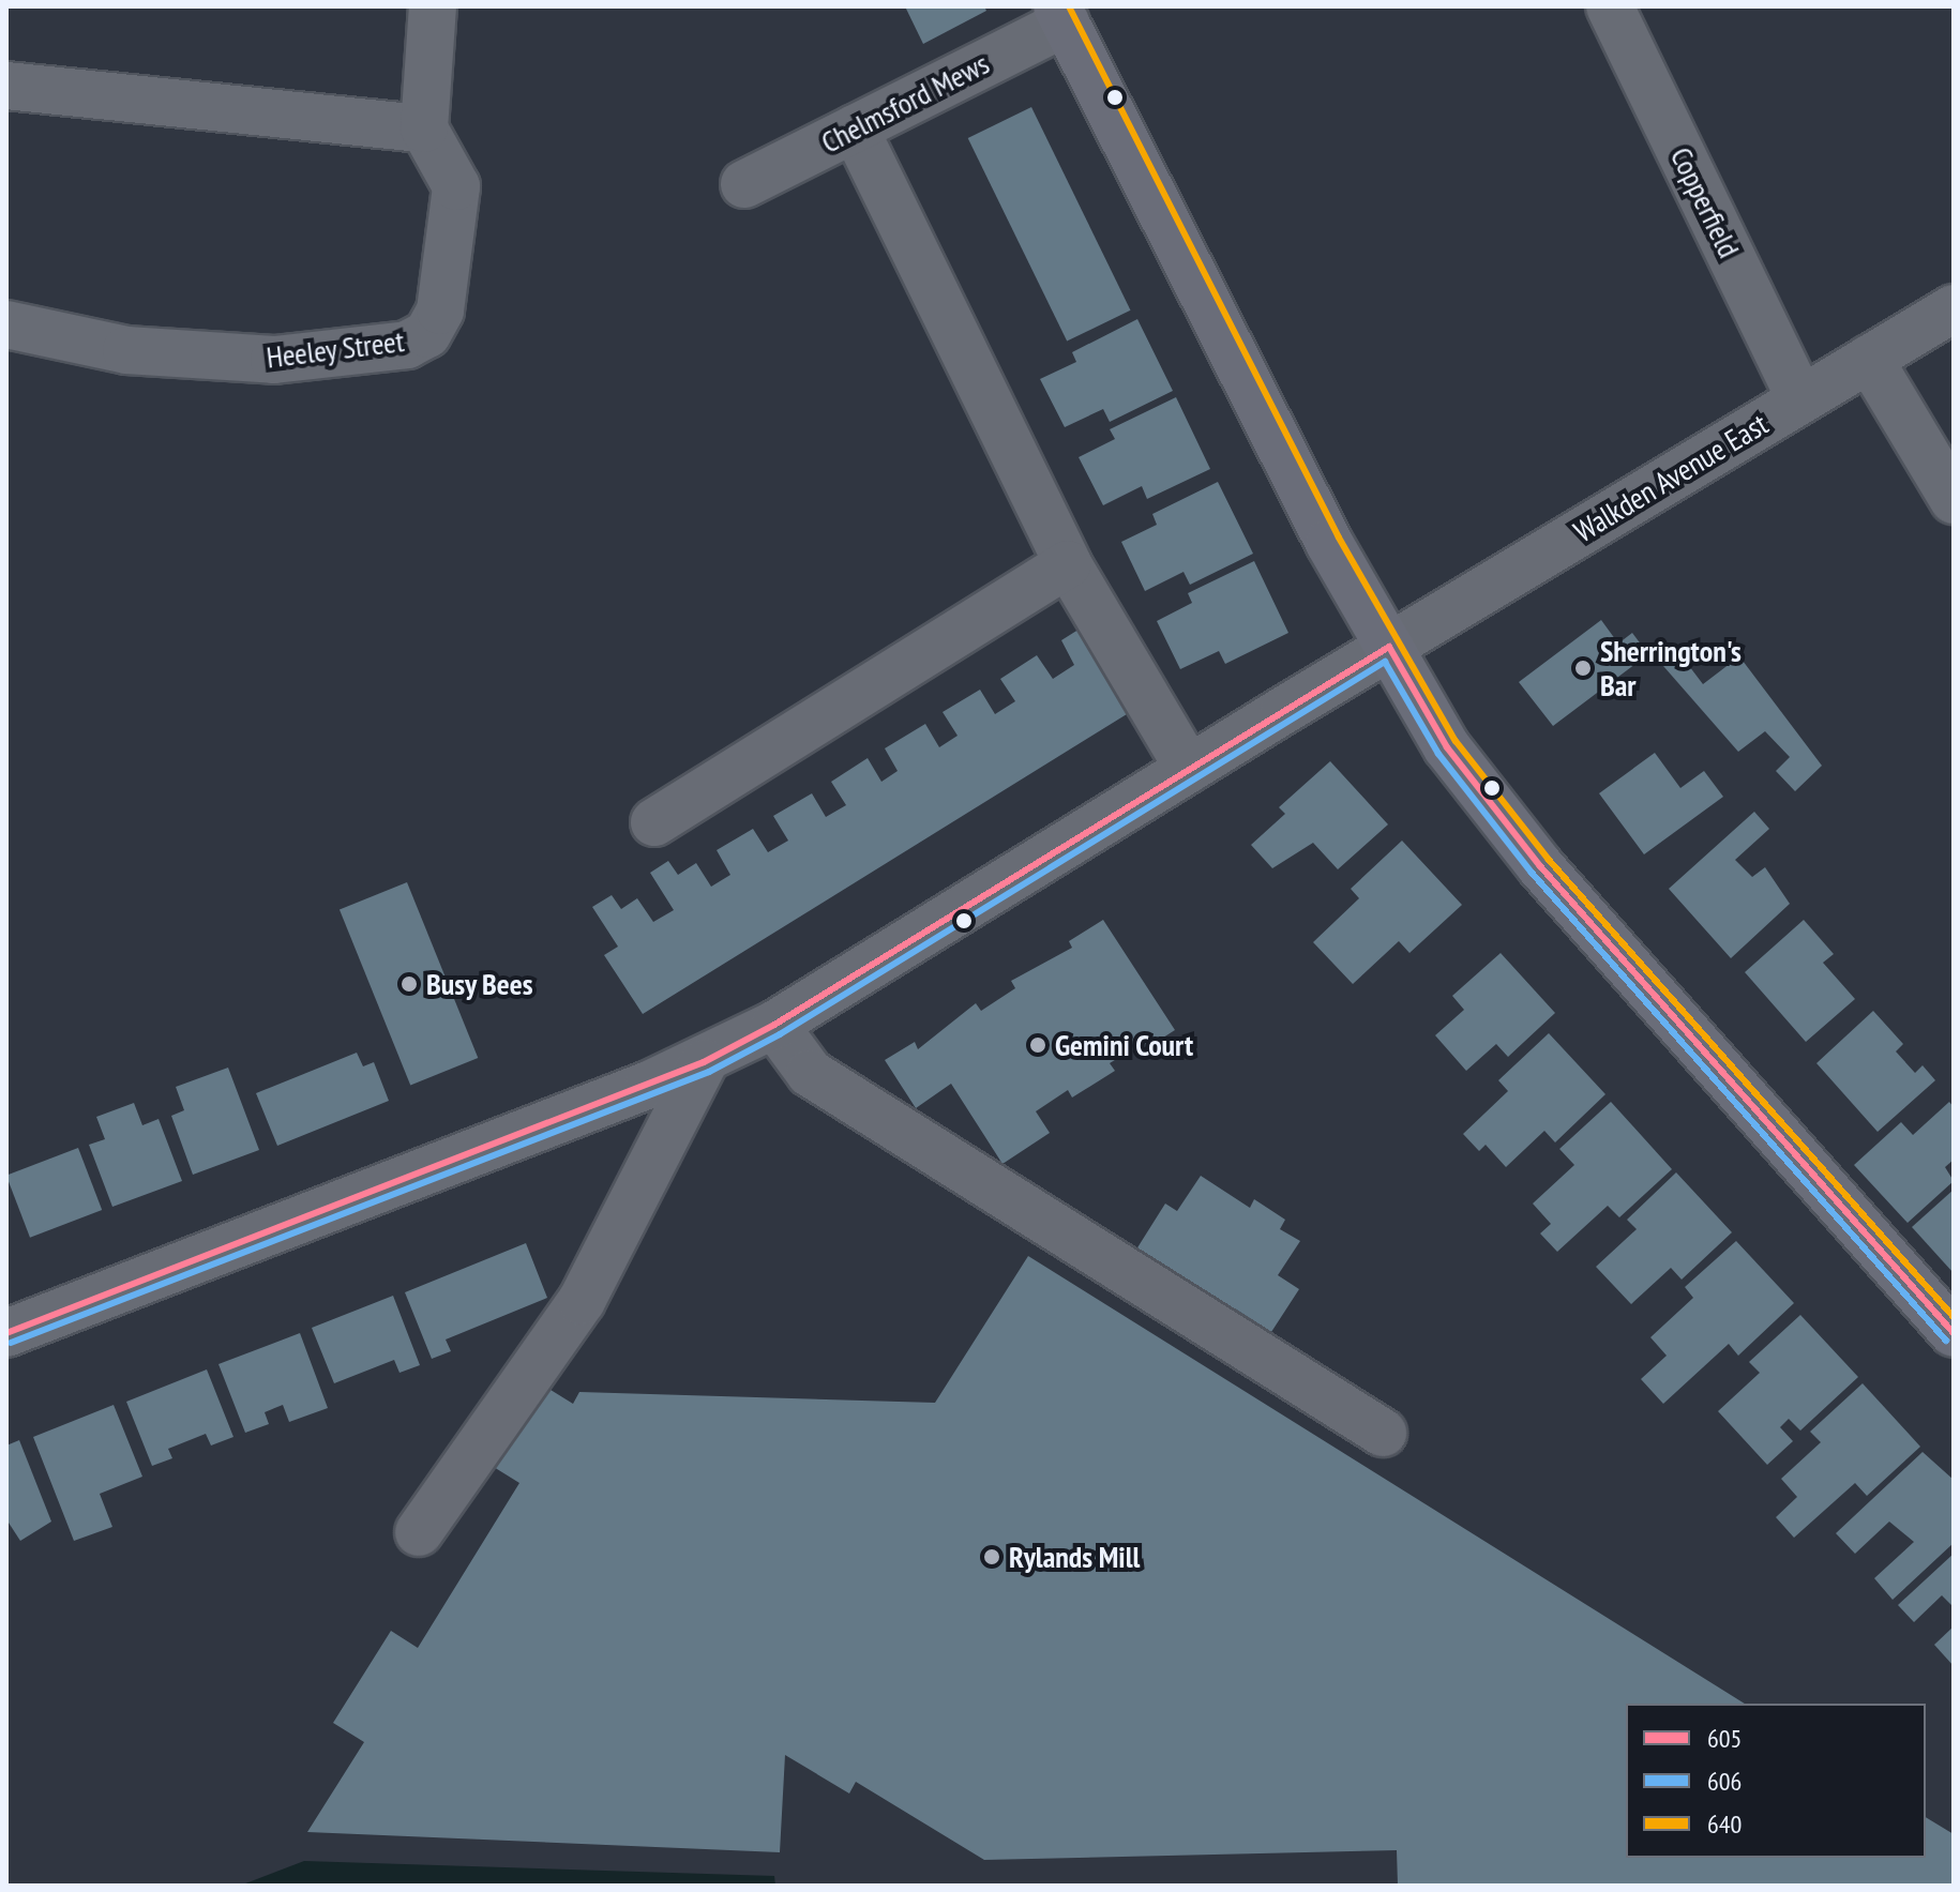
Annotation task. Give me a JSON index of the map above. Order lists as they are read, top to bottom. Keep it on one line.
{"streets":{"street":["Chelmsford Mews","Copperfield","Heeley Street","Walkden Avenue East"]},"crossings":[["Copperfield","Walkden Avenue East"]],"places":["Sherrington's Bar","Busy Bees","Gemini Court","Rylands Mill"],"lines":["transit line 640","transit line 605","transit line 606"],"legend":["605","606","640"]}
